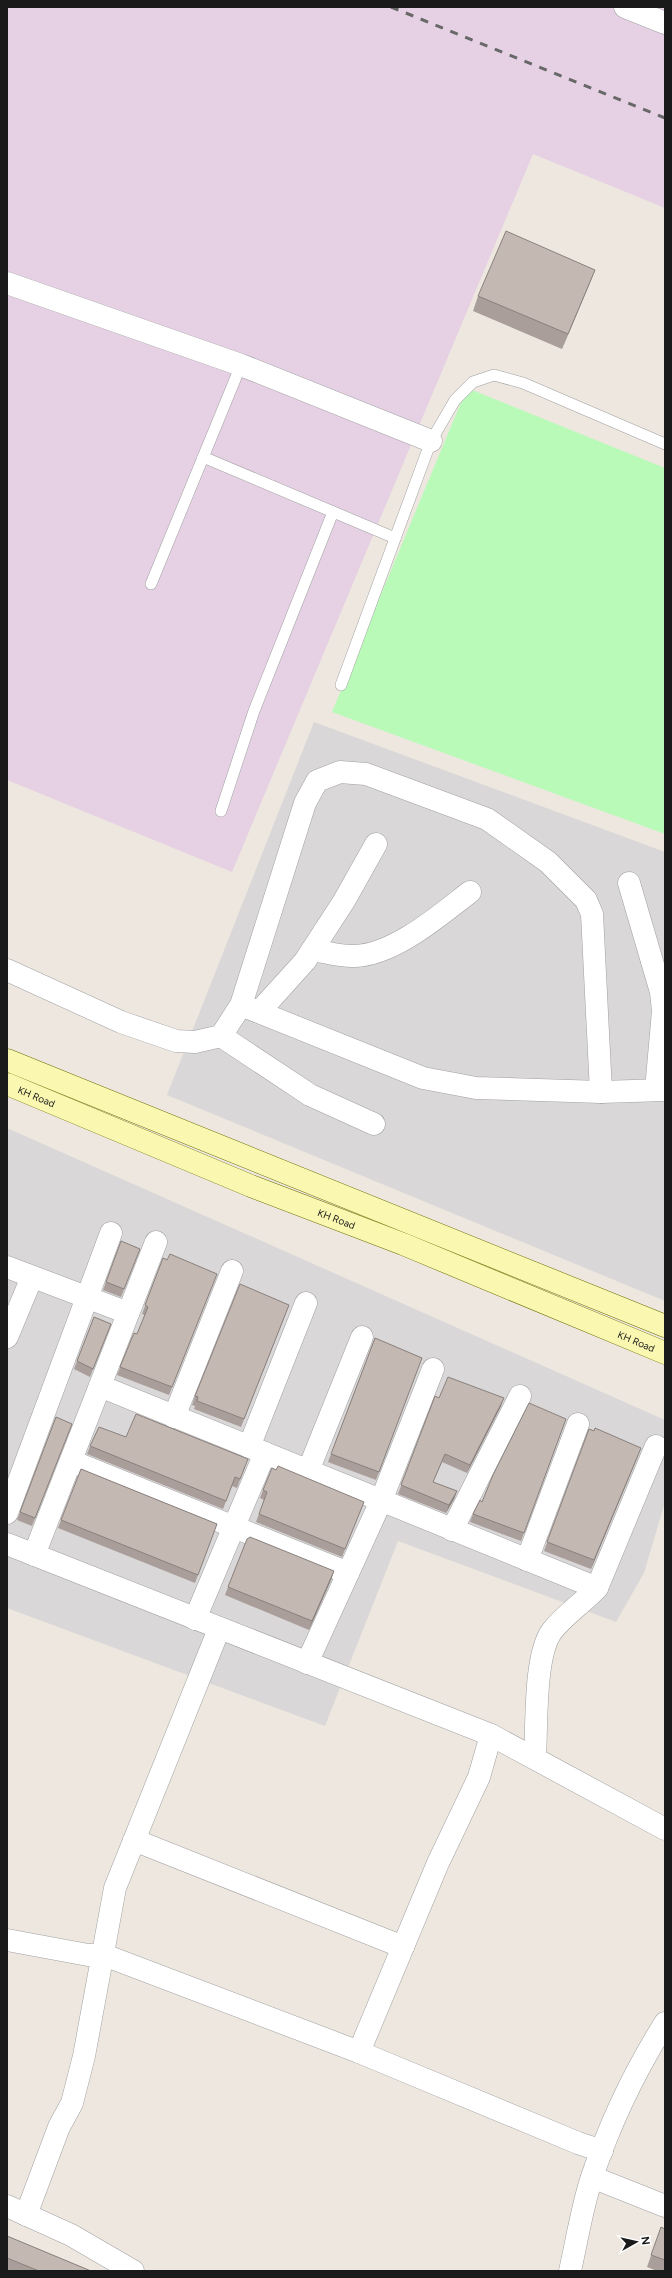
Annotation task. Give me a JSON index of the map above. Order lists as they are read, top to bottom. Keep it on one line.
{"streets":{"main road":["KH Road"]},"north":"right"}
